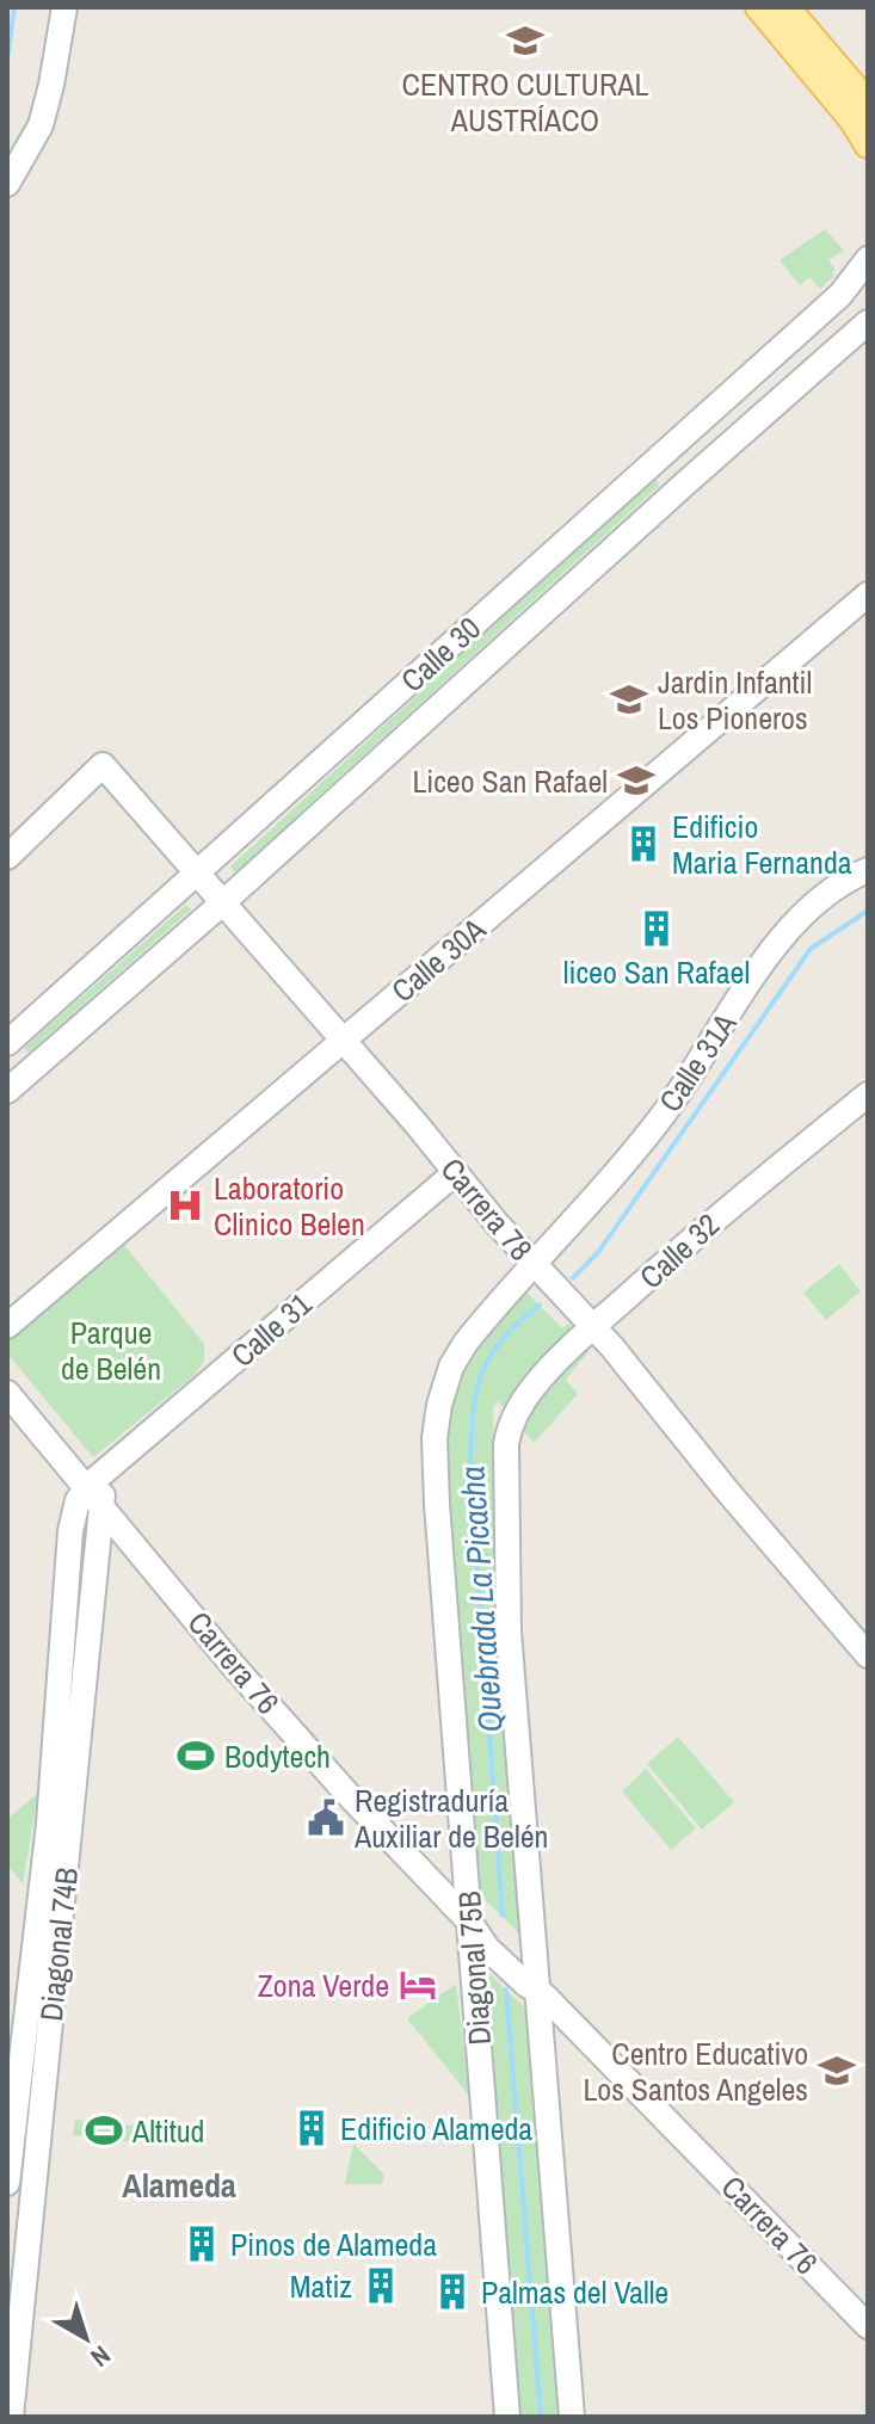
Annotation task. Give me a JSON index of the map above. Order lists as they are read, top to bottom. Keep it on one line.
{"streets":{"street":["Calle 30","Calle 30A","Calle 31A","Carrera 78","Calle 32","Calle 31","Carrera 76","Diagonal 74B","Diagonal 75B"]},"crossings":[["Calle 30","Carrera 78"],["Calle 30A","Carrera 78"],["Calle 31A","Carrera 78"],["Calle 31A","Diagonal 75B"],["Carrera 78","Calle 32"],["Carrera 78","Calle 31"],["Carrera 78","Diagonal 75B"],["Calle 32","Diagonal 75B"],["Calle 31","Carrera 76"],["Calle 31","Diagonal 74B"],["Carrera 76","Diagonal 74B"],["Carrera 76","Diagonal 75B"]],"districts":["Alameda"],"water":["Quebrada La Picacha"],"parks":["Parque de Belén"],"places":{"school or university":["CENTRO CULTURAL AUSTRÍACO","Jardin Infantil Los Pioneros","Liceo San Rafael","Centro Educativo Los Santos Angeles"],"building":["Edificio Maria Fernanda","liceo San Rafael","Edificio Alameda","Pinos de Alameda","Matiz","Palmas del Valle"],"hospital":["Laboratorio Clinico Belen"],"sports":["Bodytech","Altitud"],"public building":["Registraduría Auxiliar de Belén"],"hotel":["Zona Verde"]},"north":"bottom right"}
